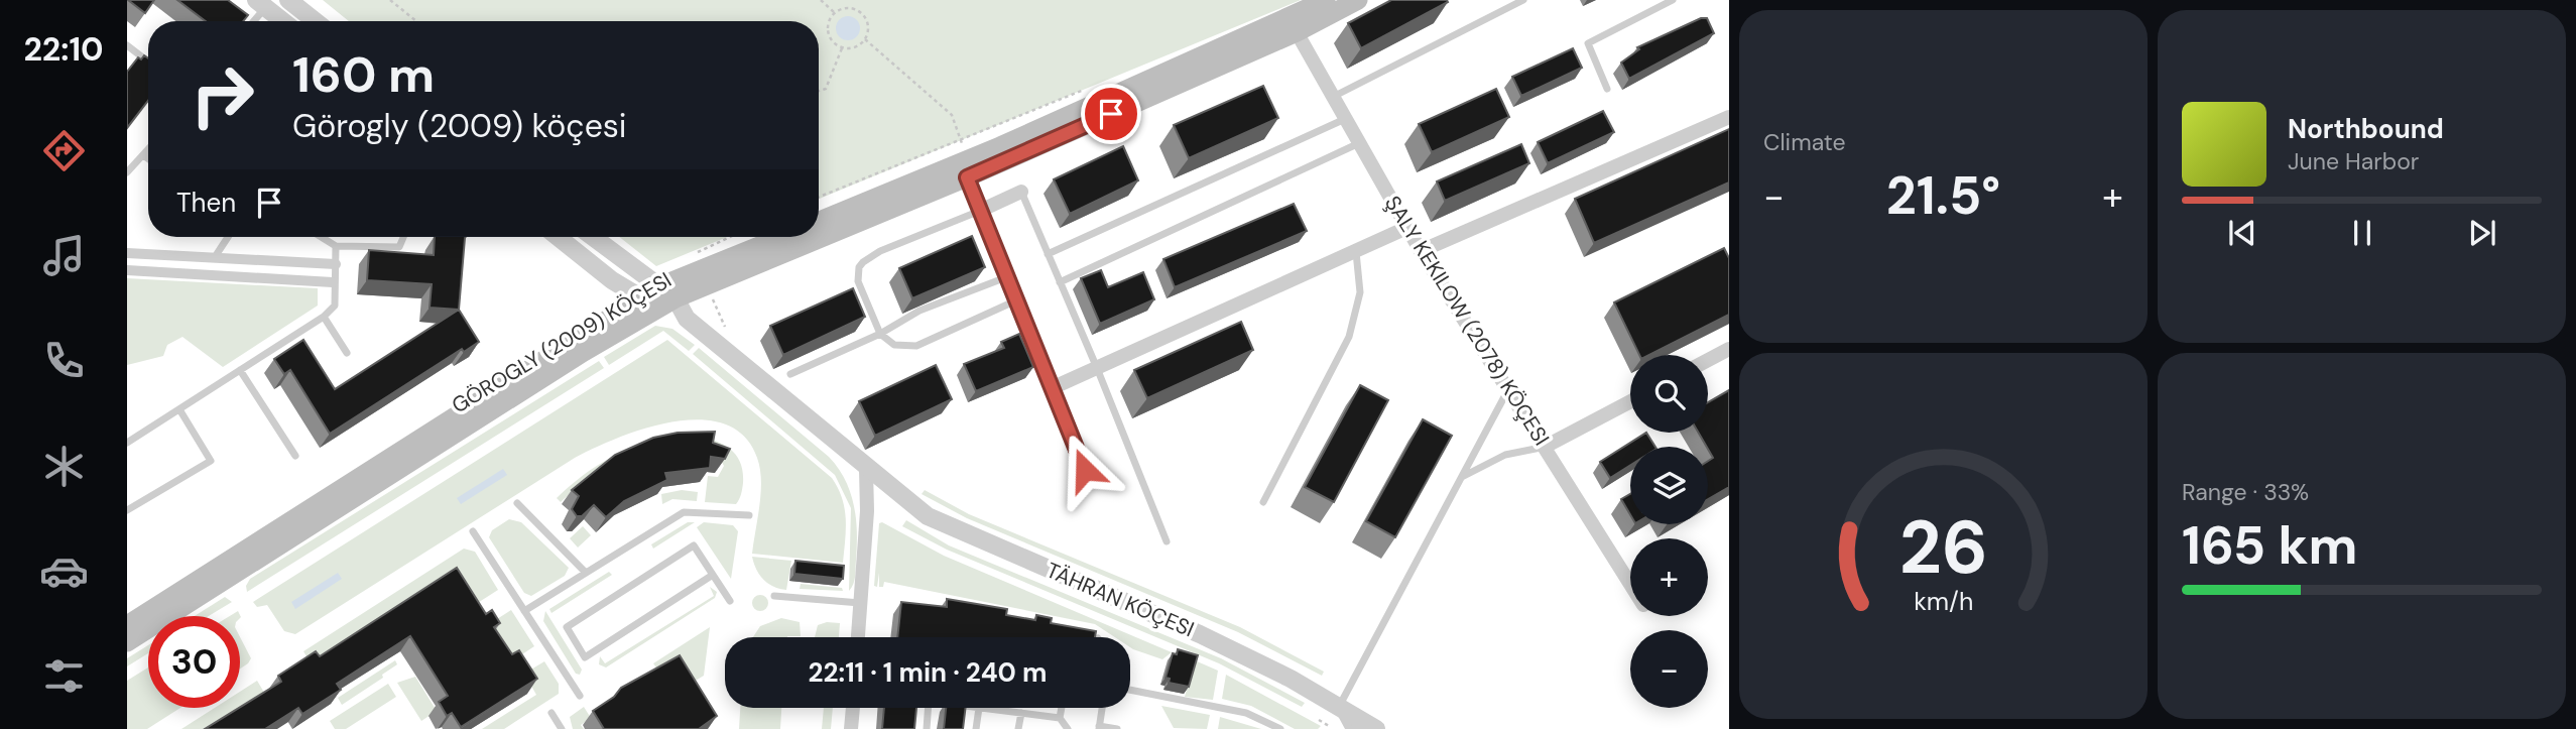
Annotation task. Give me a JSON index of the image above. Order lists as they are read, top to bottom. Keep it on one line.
{"streets":{"main road":["GÖROGLY (2009) KÖÇESI"],"street":["ŞALY KEKILOW (2078) KÖÇESI","TÄHRAN KÖÇESI"]},"crossings":[["ŞALY KEKILOW (2078) KÖÇESI","GÖROGLY (2009) KÖÇESI"]],"page":{"tabs":"22:10","tile":["Climate",["Range · 33%","165 km"]],"turn":["160 m","Görogly (2009) köçesi"],"song":["Northbound","June Harbor"],"heat":["−","21.5°","+"],"then":"Then","map_buttons":["+","−"],"limit":"30","trip":"22:11 · 1 min · 240 m","gauge":["26","km/h"]}}
